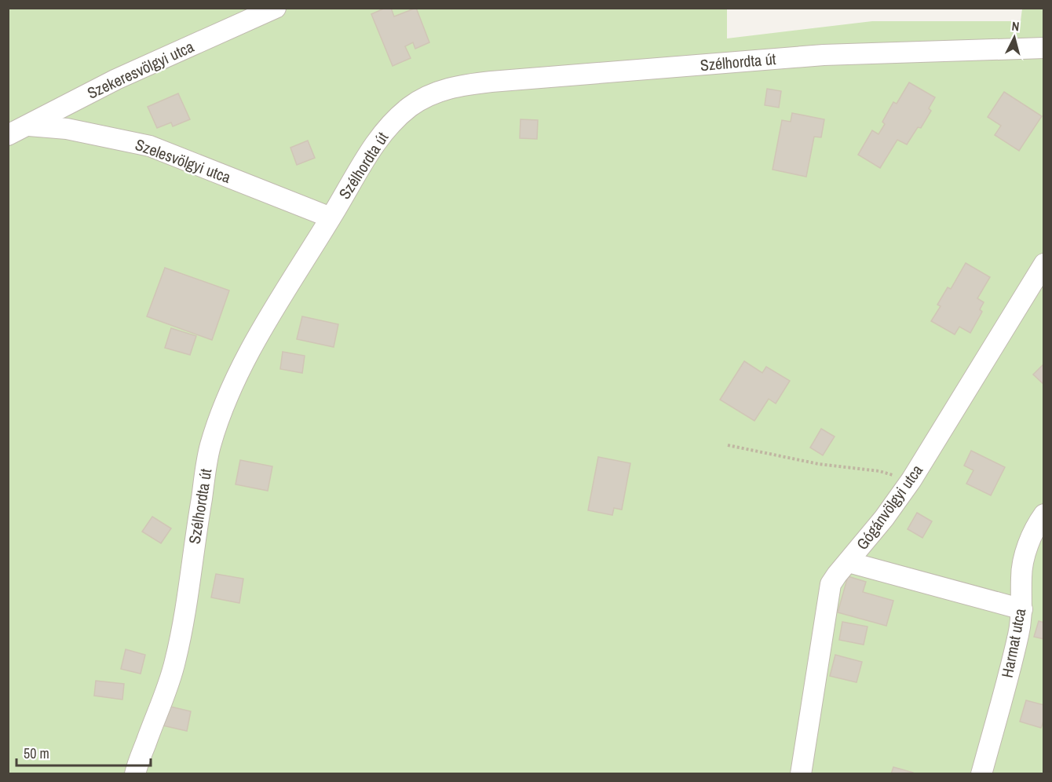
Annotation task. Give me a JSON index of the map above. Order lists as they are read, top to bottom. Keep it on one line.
{"streets":{"street":["Szélhordta út","Szekeresvölgyi utca","Szelesvölgyi utca","Gógánvölgyi utca","Harmat utca"]},"crossings":[["Szélhordta út","Szelesvölgyi utca"],["Szekeresvölgyi utca","Szelesvölgyi utca"]],"scale_bar":"50 m","north":"top"}
